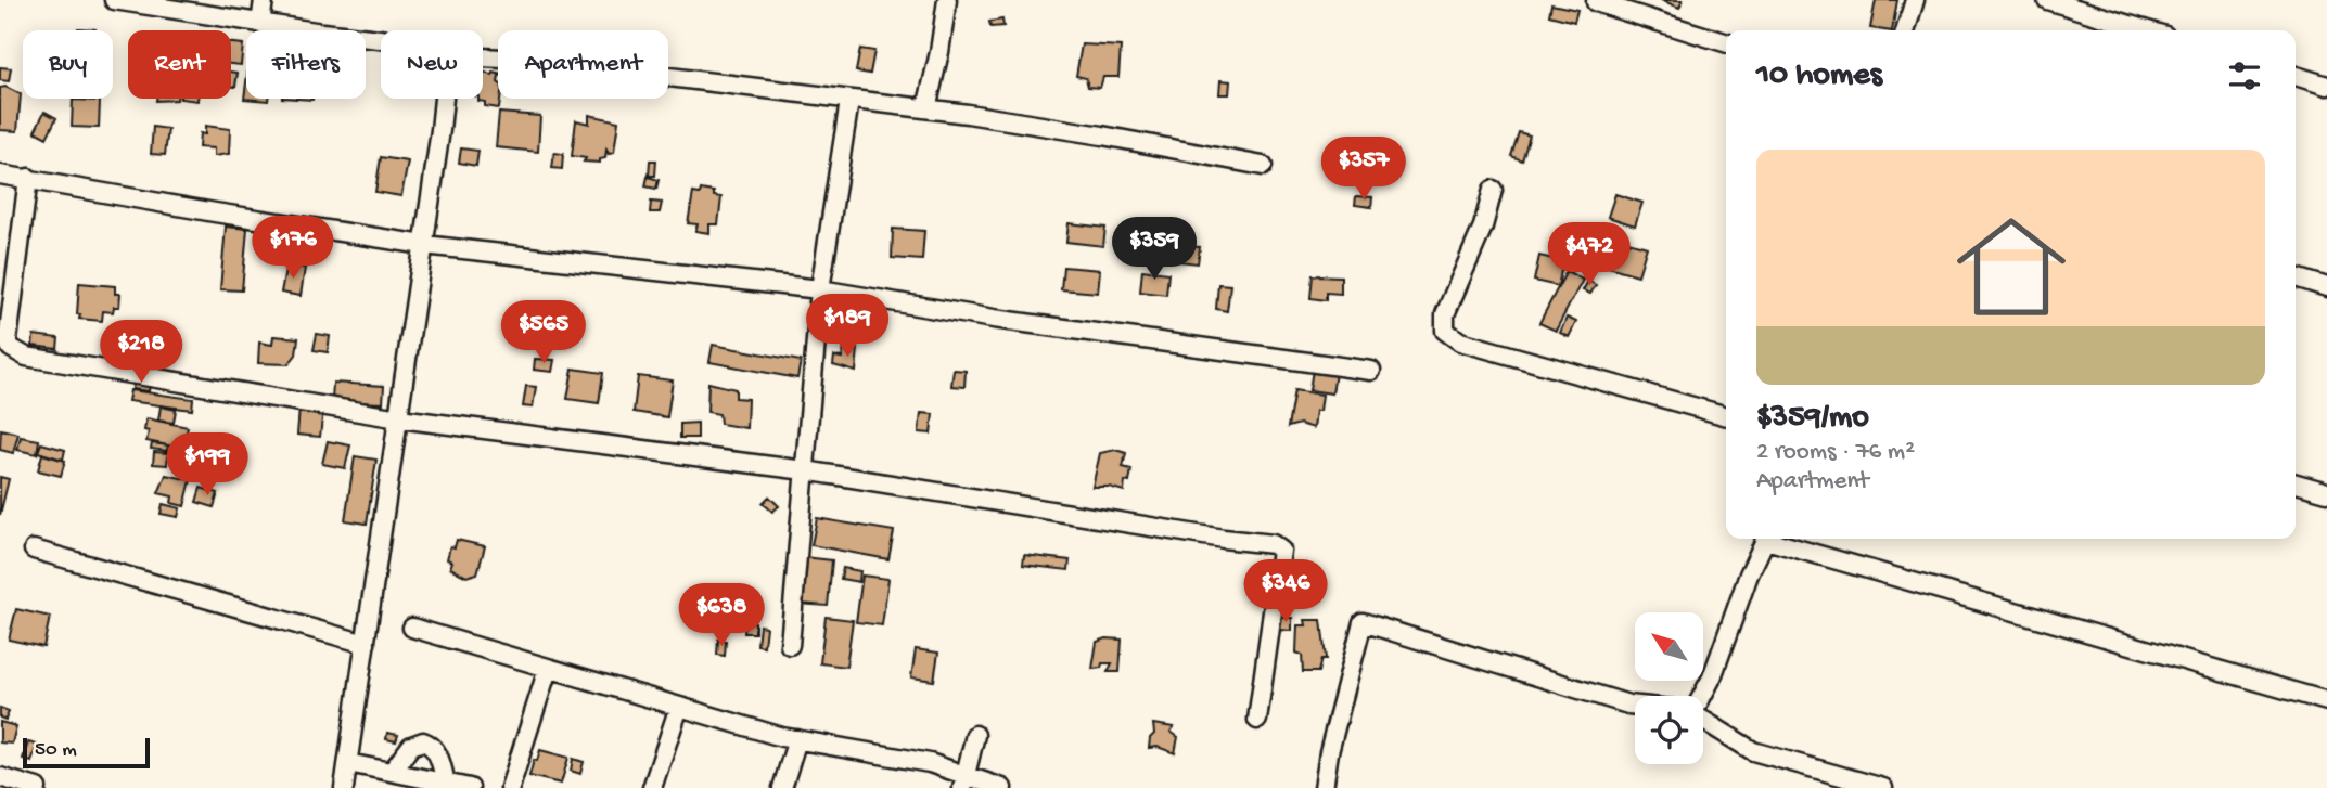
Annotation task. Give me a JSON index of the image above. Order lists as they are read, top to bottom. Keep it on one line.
{"scale_bar":"50 m","north":"top left","page":{"chip":["Buy","Rent","Filters","New","Apartment"],"heading":"10 homes","list":[{"name":"$359/mo","note":"2 rooms · 76 m² · Apartment"}],"price":["$357","$176","$359","$472","$189","$565","$218","$199","$346","$638"],"scale":"50 m"}}
